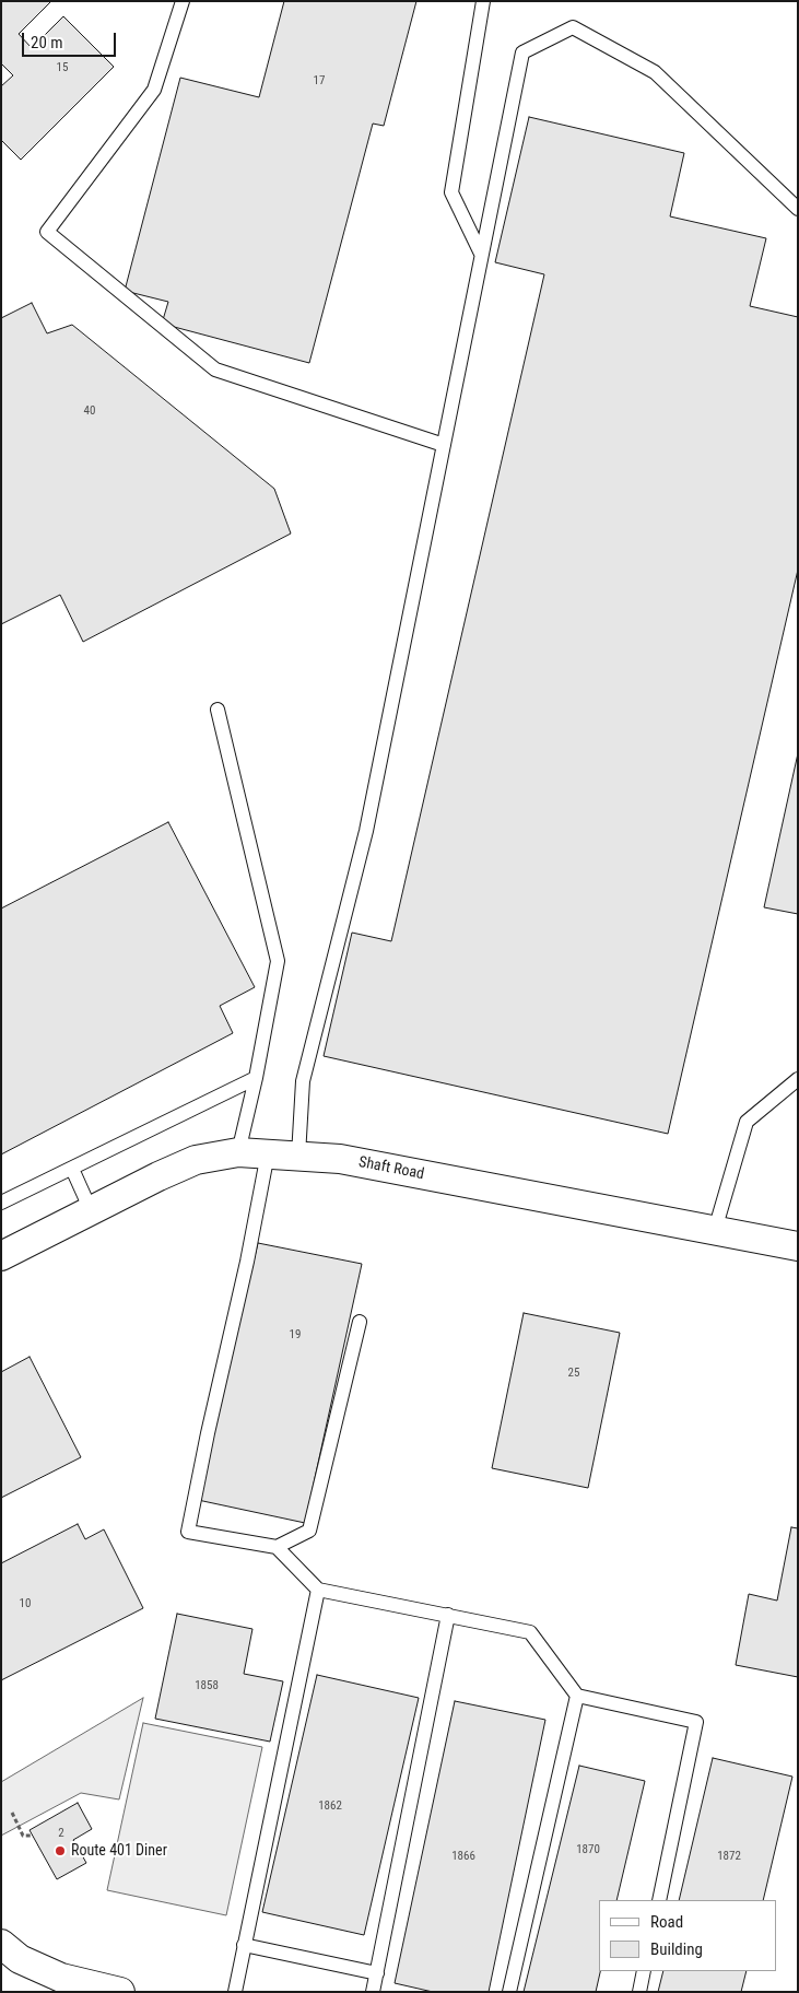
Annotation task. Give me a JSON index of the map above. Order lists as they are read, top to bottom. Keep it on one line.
{"streets":{"street":["Shaft Road"]},"places":["Route 401 Diner"],"house_numbers":["15","17","40","19","25","10","1858","1862","2","1870","1866","1872"],"legend":["Road","Building"],"scale_bar":"20 m"}
